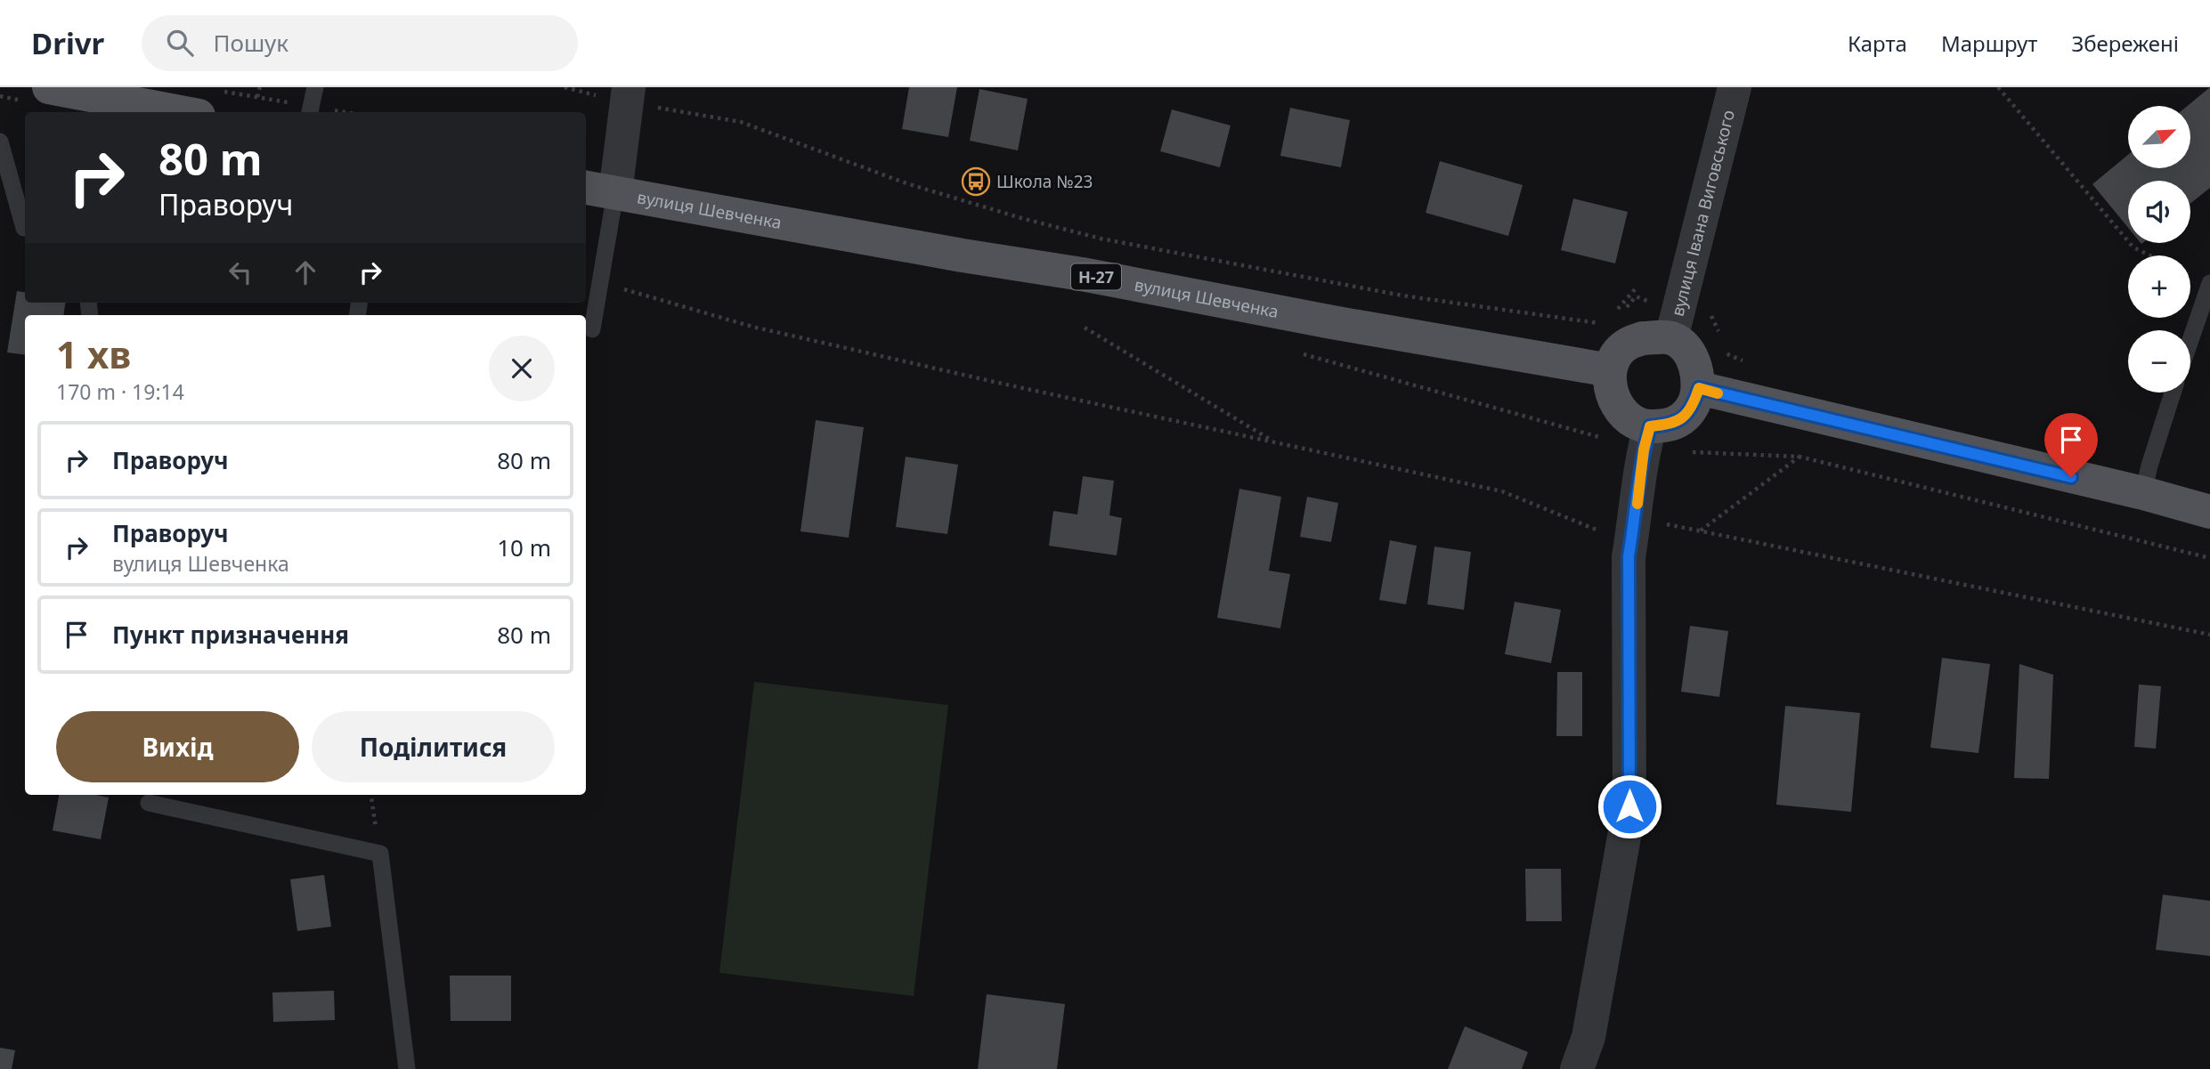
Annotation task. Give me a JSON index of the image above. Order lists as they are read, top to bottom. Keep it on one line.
{"streets":{"main road":["вулиця Шевченка","Н-27"],"street":["вулиця Івана Виговського"]},"crossings":[["вулиця Шевченка","вулиця Івана Виговського"]],"places":{"bus stop":["Школа №23"]},"north":"top right","page":{"header":"Drivr","search":"Пошук","nav":["Карта","Маршрут","Збережені"],"map_buttons":["+","−"],"turn":["80 m","Праворуч"],"heading":["1 хв","170 m · 19:14"],"list":[{"name":"Праворуч","value":"80 m"},{"name":"Праворуч","note":"вулиця Шевченка","value":"10 m"},{"name":"Пункт призначення","value":"80 m"}],"buttons":["Вихід","Поділитися"]}}
